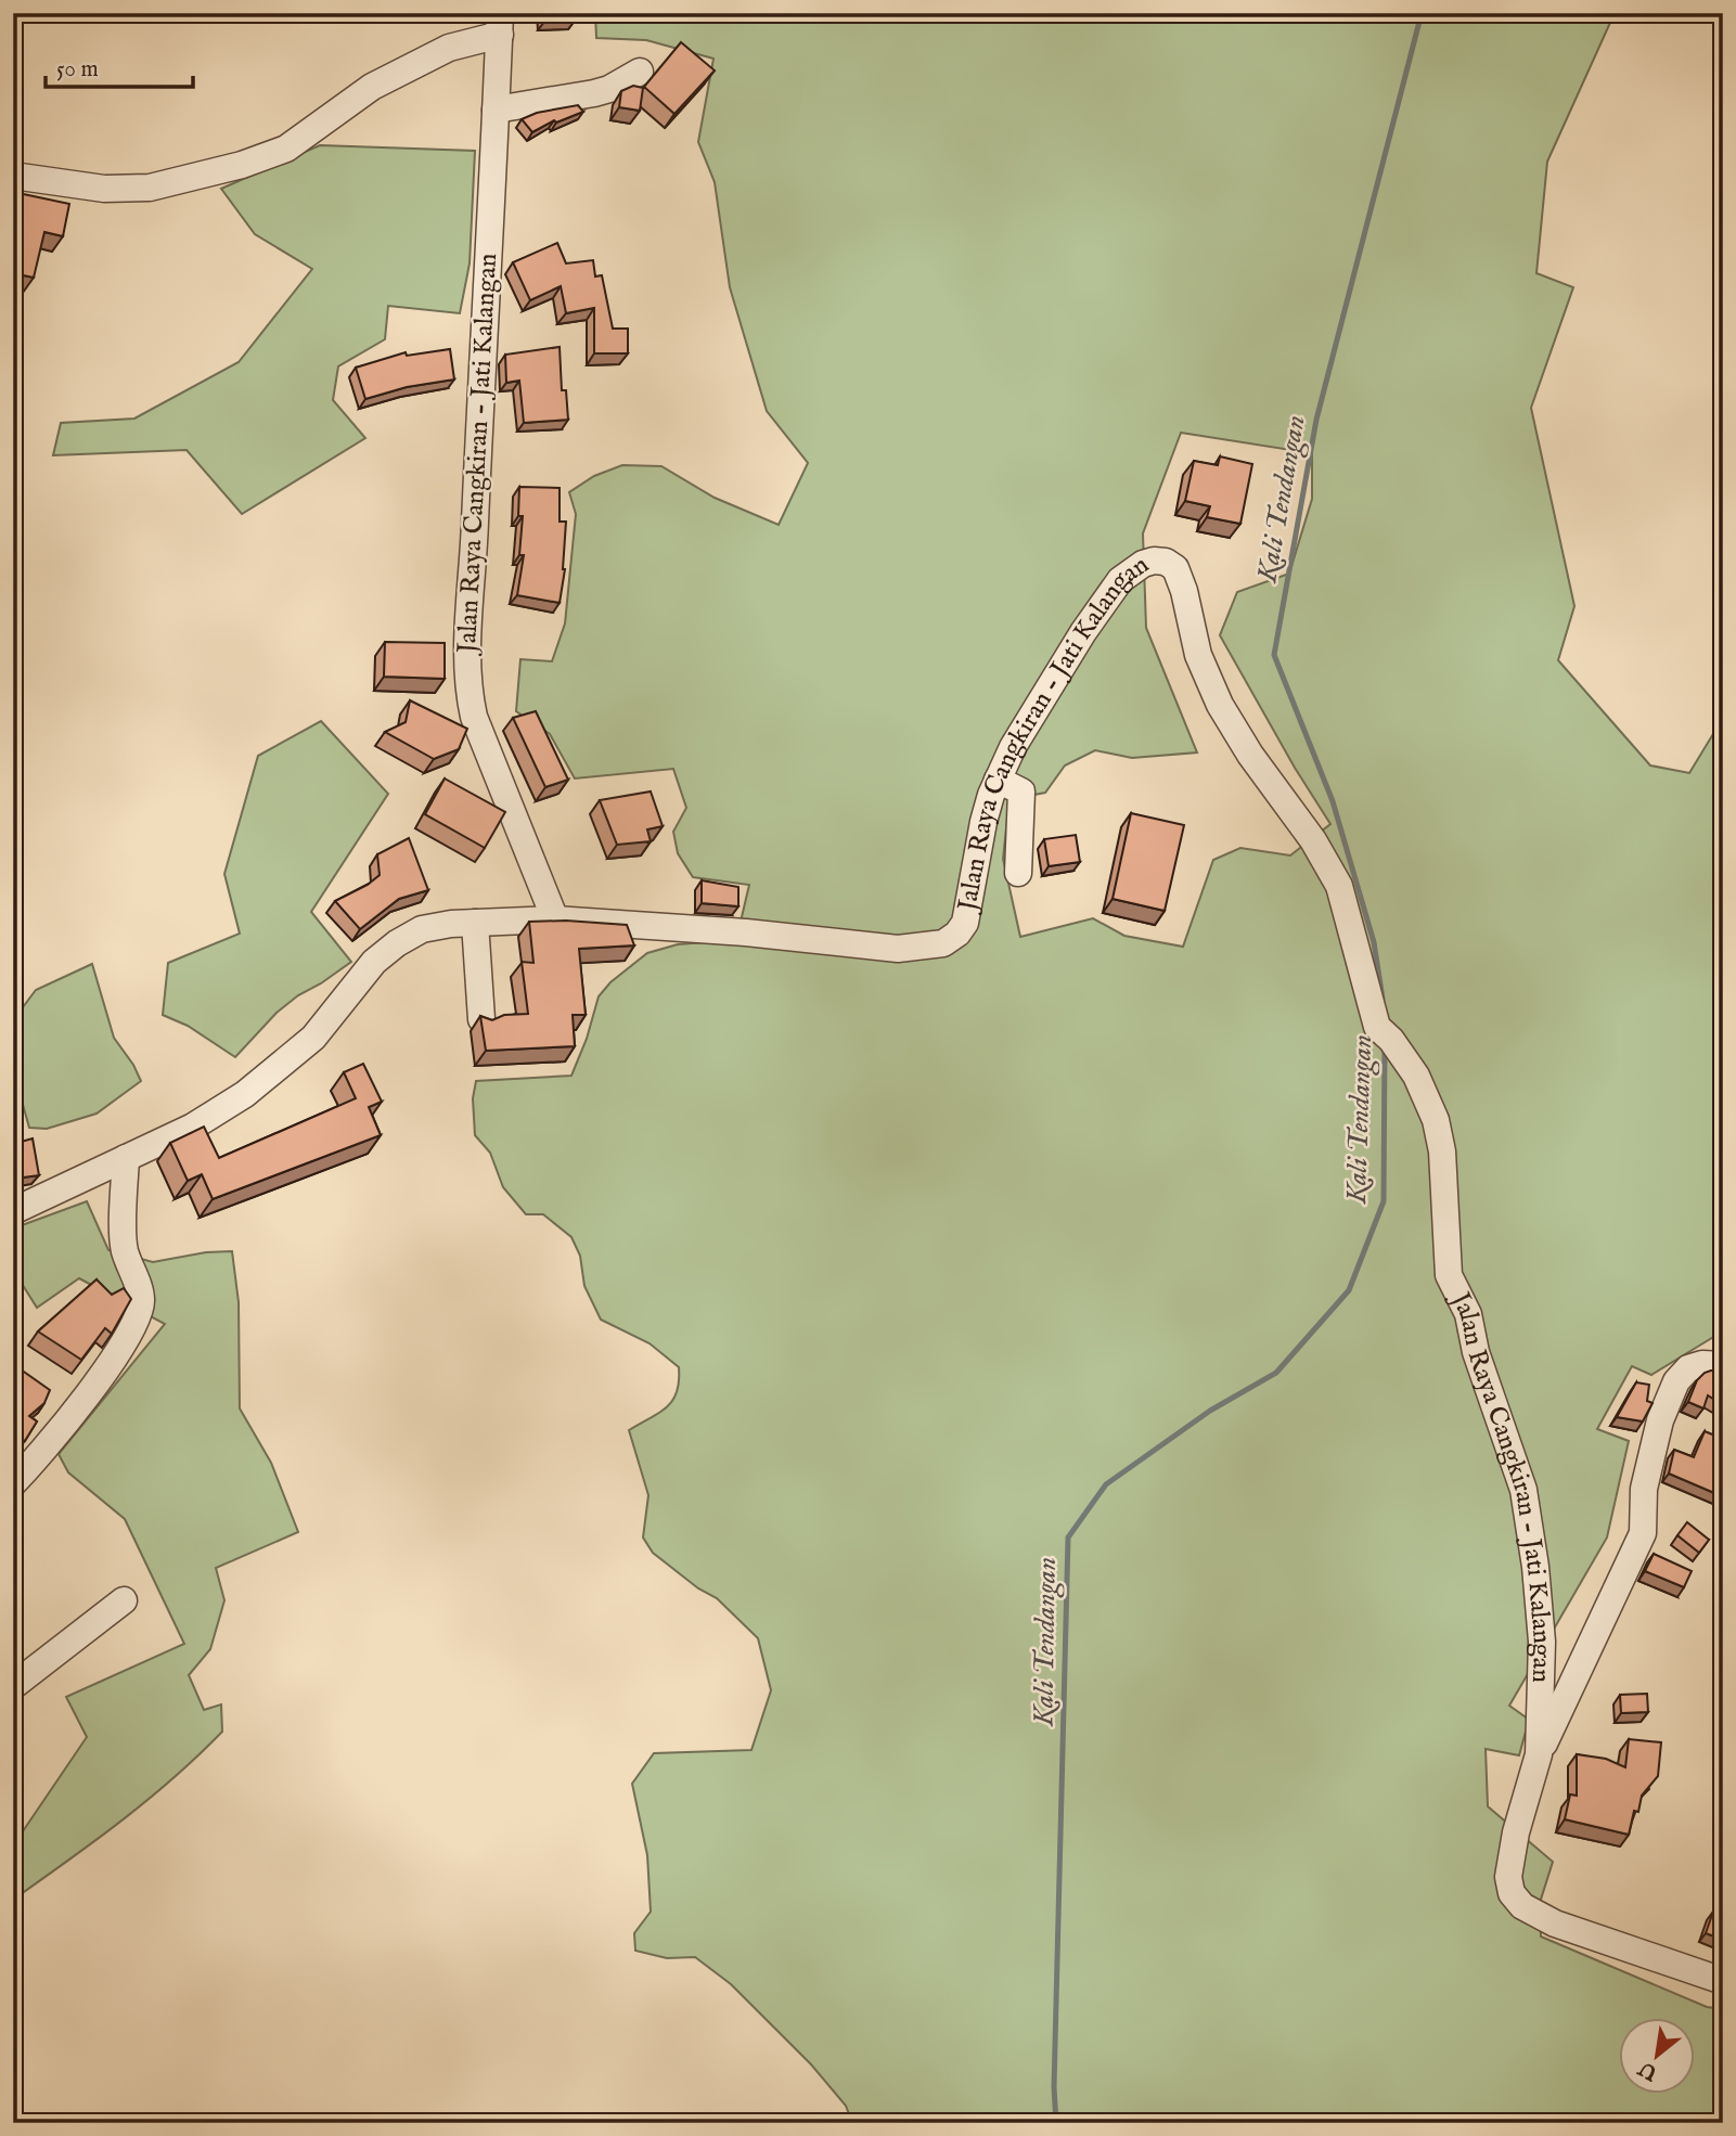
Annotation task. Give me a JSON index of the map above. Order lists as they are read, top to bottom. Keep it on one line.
{"streets":{"street":["Jalan Raya Cangkiran - Jati Kalangan"]},"water":["Kali Tendangan"],"scale_bar":"50 m","north":"bottom left"}
